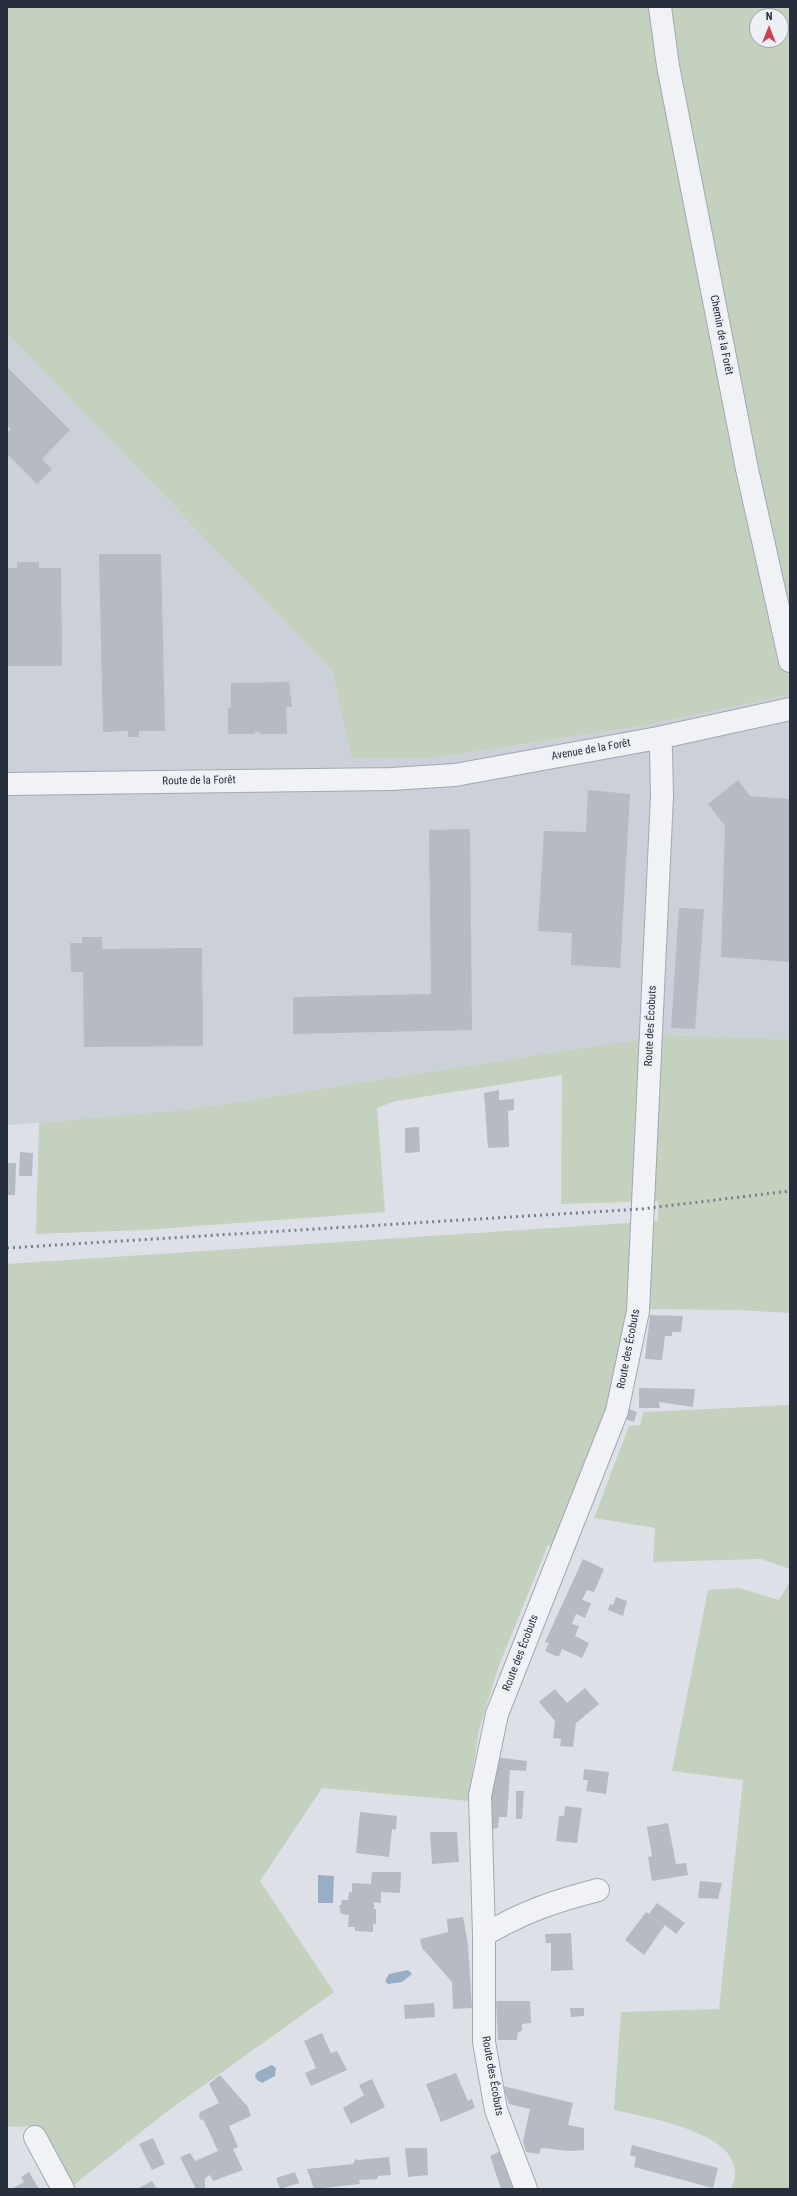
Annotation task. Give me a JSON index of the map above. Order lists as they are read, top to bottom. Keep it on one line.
{"streets":{"street":["Chemin de la Forêt","Avenue de la Forêt","Route de la Forêt","Route des Écobuts"]},"crossings":[["Avenue de la Forêt","Route de la Forêt"],["Avenue de la Forêt","Route des Écobuts"]],"north":"top"}
